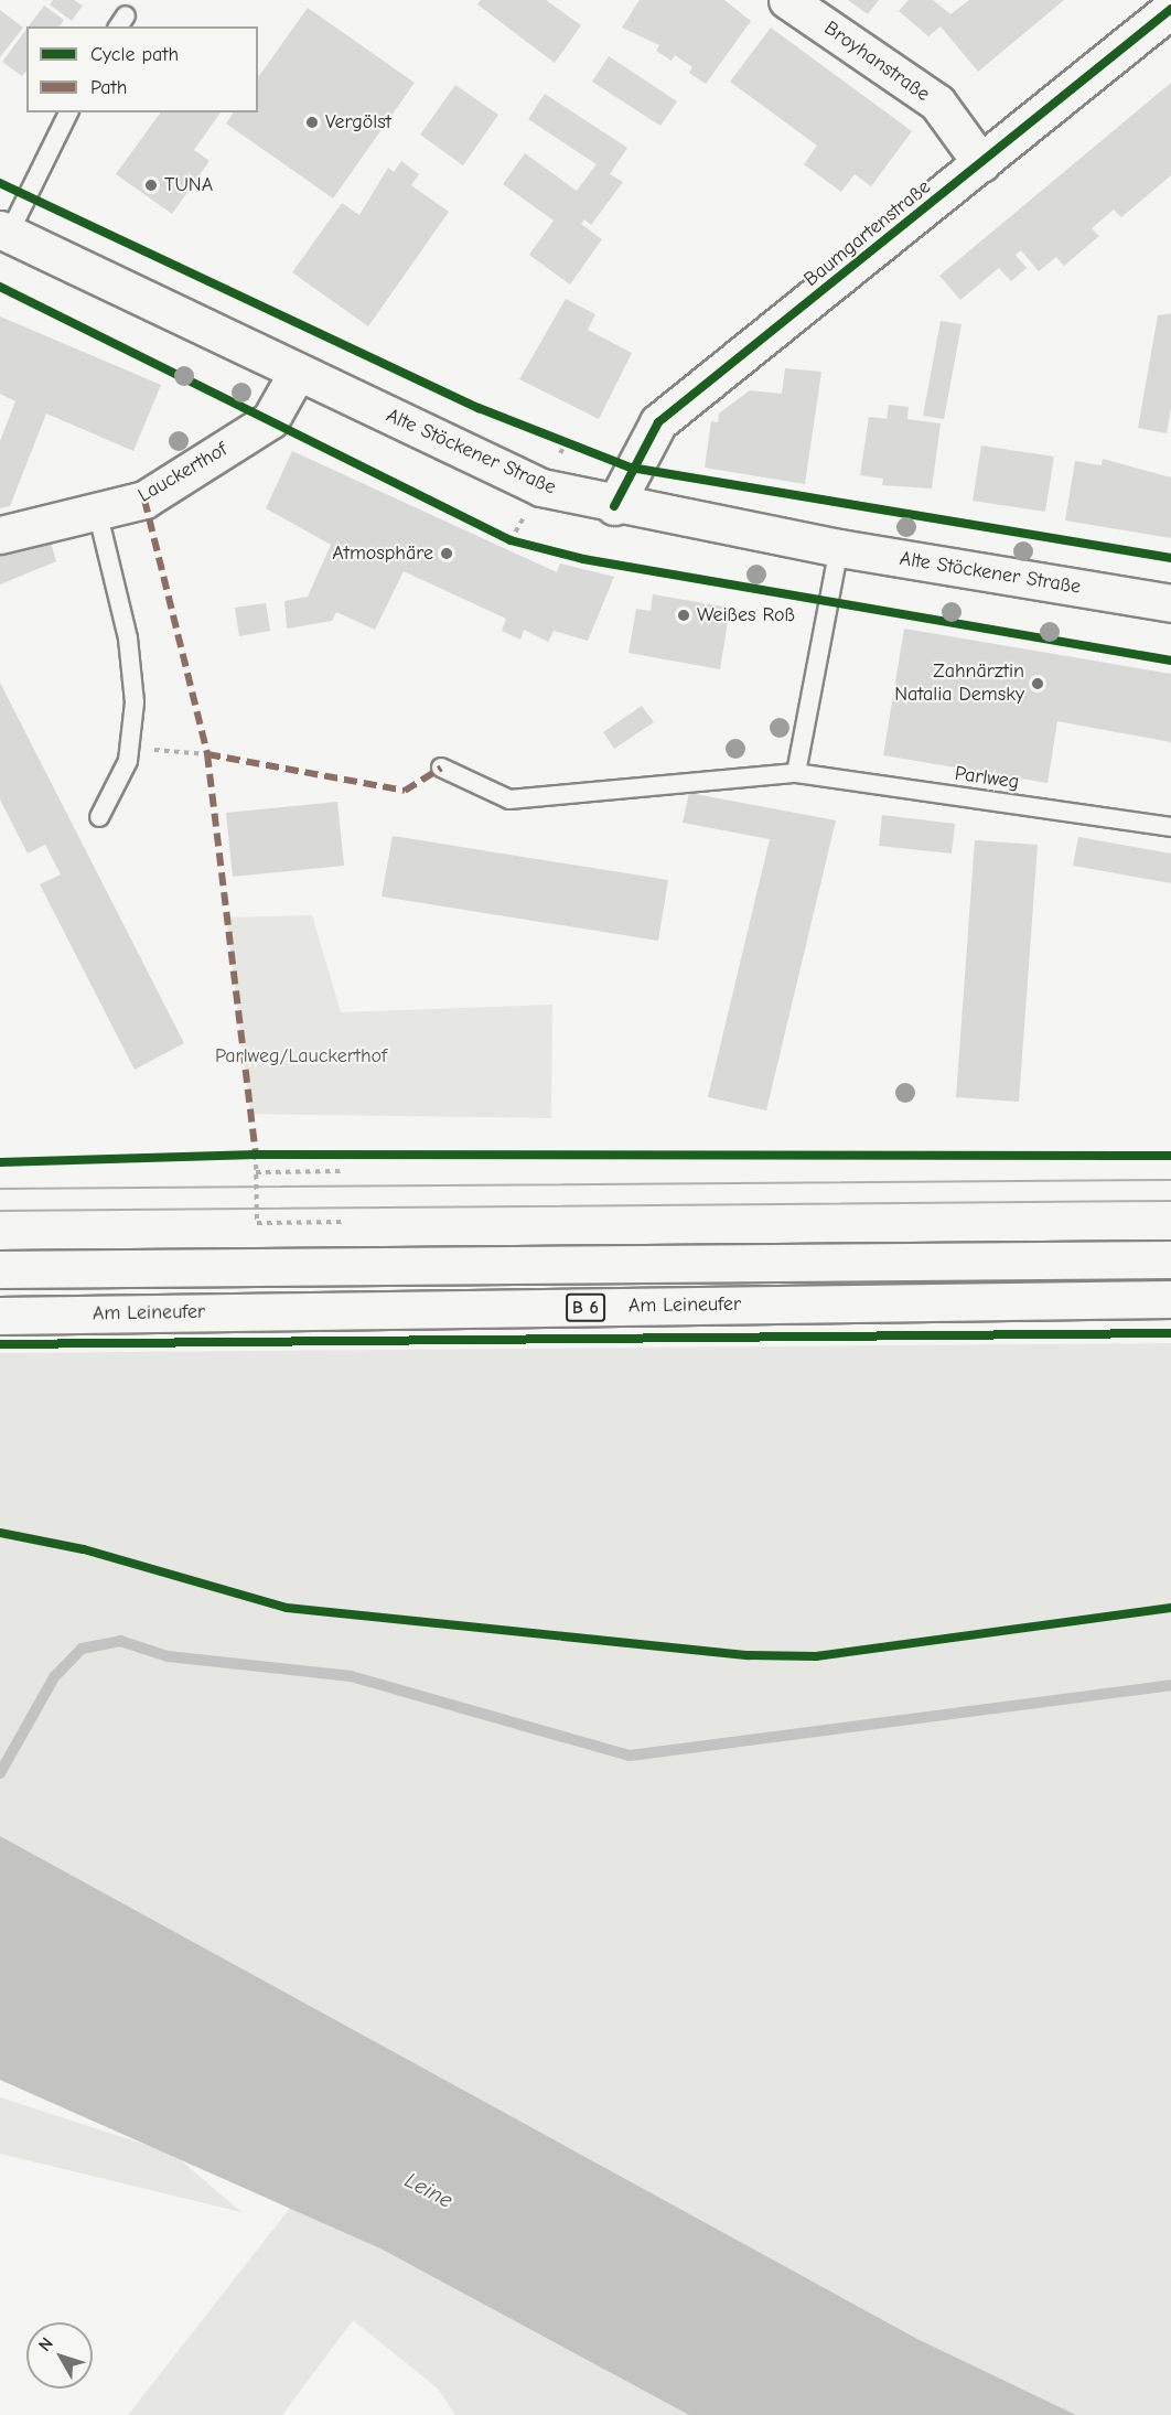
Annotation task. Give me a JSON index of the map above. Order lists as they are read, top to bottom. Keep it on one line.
{"streets":{"street":["Broyhanstraße","Baumgartenstraße","Alte Stöckener Straße","Lauckerthof","Am Leineufer","B 6"],"lane":["Parlweg"]},"crossings":[["Broyhanstraße","Baumgartenstraße"],["Baumgartenstraße","Alte Stöckener Straße"],["Alte Stöckener Straße","Lauckerthof"]],"water":["Leine"],"parks":["Parlweg/Lauckerthof"],"places":["Vergölst","TUNA","Atmosphäre","Weißes Roß","Zahnärztin Natalia Demsky"],"legend":["Cycle path","Path"],"north":"top left"}
